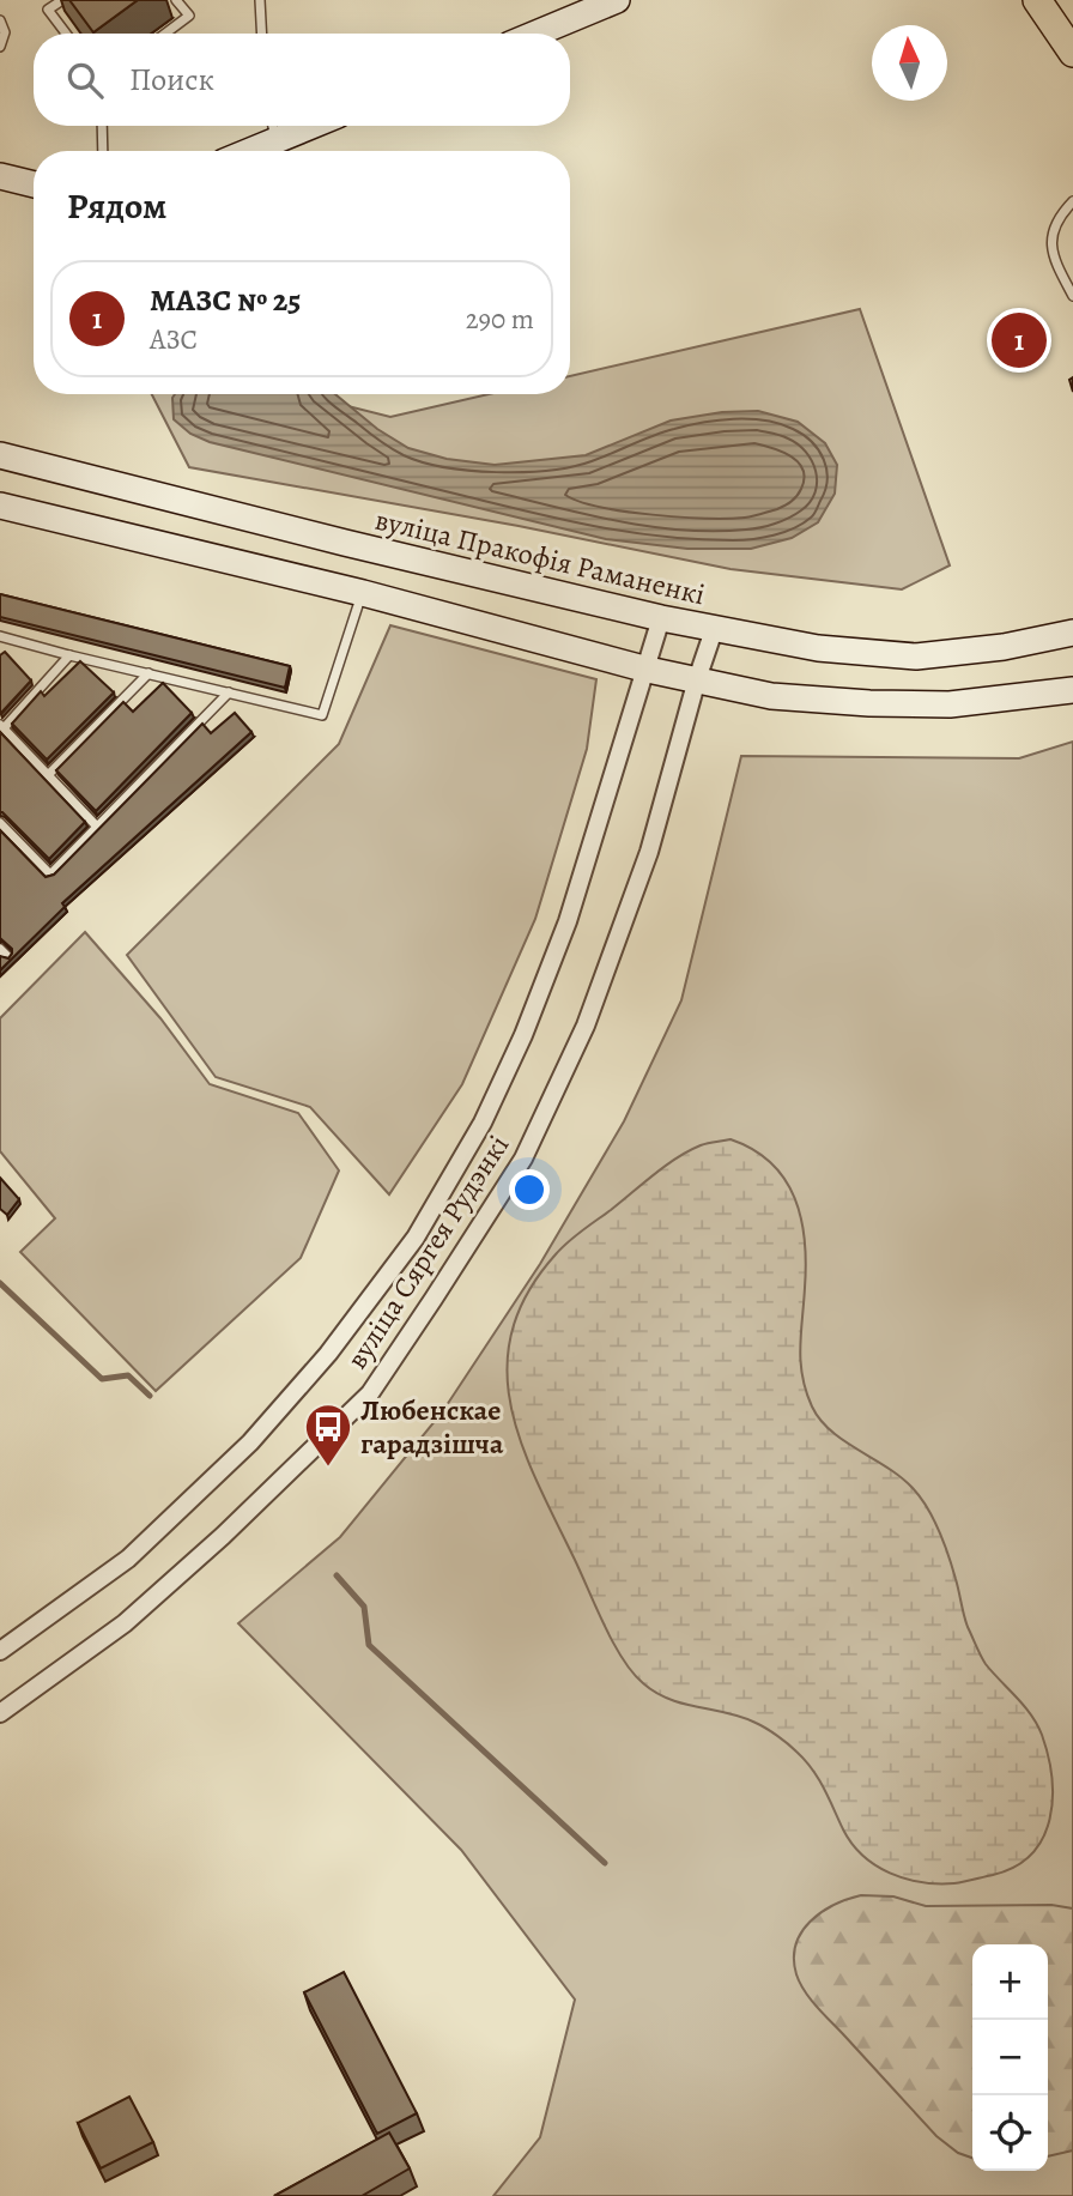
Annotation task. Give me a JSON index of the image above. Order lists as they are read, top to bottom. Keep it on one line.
{"streets":{"street":["вуліца Пракофія Раманенкі","вуліца Сяргея Рудэнкі"]},"crossings":[["вуліца Пракофія Раманенкі","вуліца Сяргея Рудэнкі"]],"places":{"bus stop":["Любенскае гарадзішча"]},"north":"top","page":{"search":"Поиск","heading":"Рядом","list":[{"mark":"1","name":"МАЗС № 25","note":"АЗС","value":"290 m"}],"pins":"1","map_buttons":["+","−"]}}
